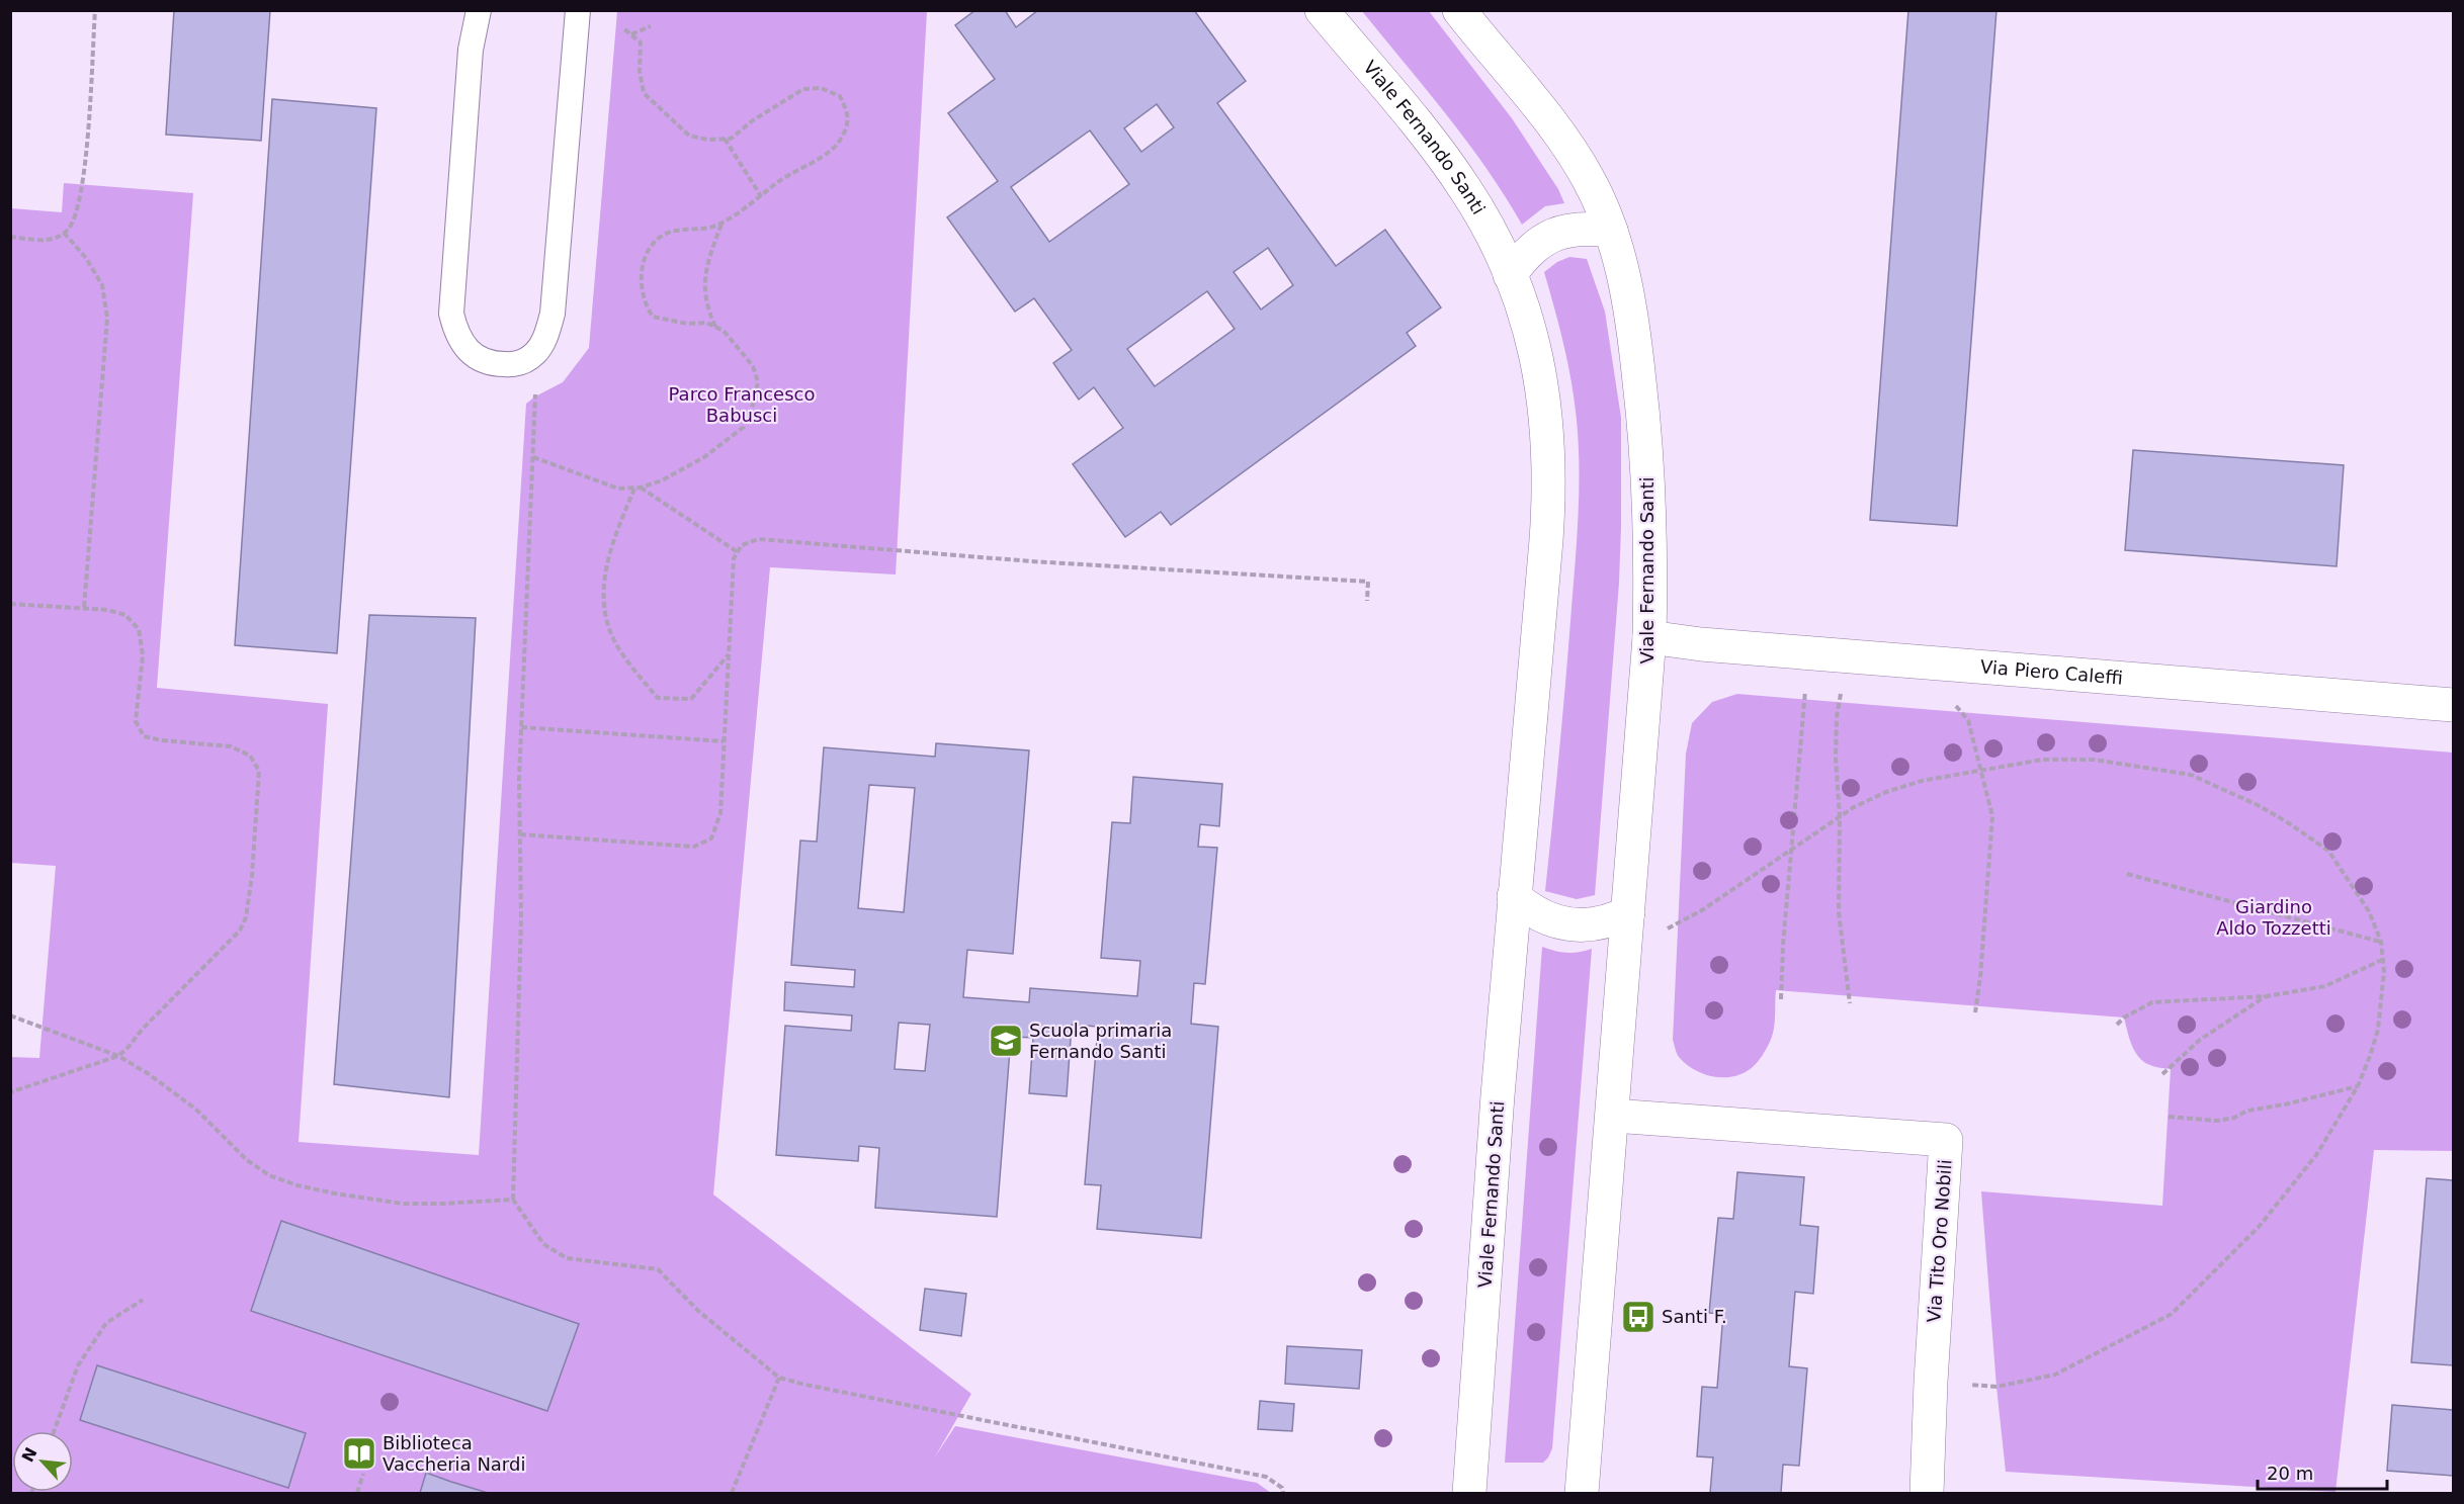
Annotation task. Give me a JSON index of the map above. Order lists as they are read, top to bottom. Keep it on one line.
{"streets":{"street":["Viale Fernando Santi","Via Piero Caleffi","Via Tito Oro Nobili"]},"crossings":[["Viale Fernando Santi","Via Piero Caleffi"],["Viale Fernando Santi","Via Tito Oro Nobili"]],"parks":["Parco Francesco Babusci","Giardino Aldo Tozzetti"],"places":{"school or university":["Scuola primaria Fernando Santi"],"bus stop":["Santi F."],"library":["Biblioteca Vaccheria Nardi"]},"scale_bar":"20 m","north":"top left"}
